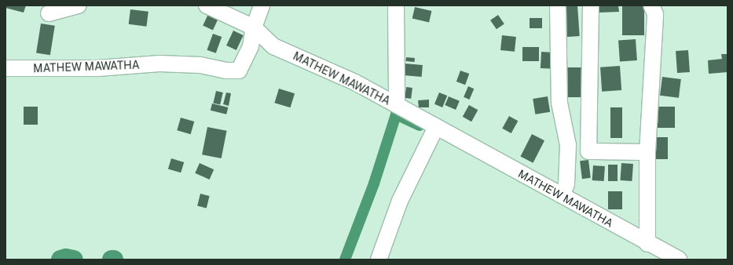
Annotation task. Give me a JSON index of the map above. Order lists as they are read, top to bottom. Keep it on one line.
{"streets":{"street":["MATHEW MAWATHA"]}}
